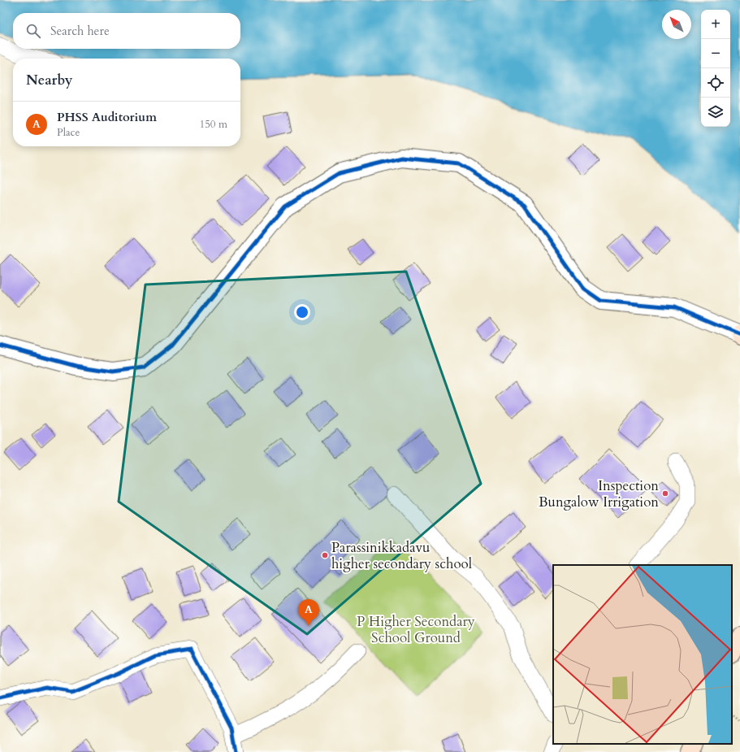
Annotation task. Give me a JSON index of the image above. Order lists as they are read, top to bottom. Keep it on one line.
{"parks":["P Higher Secondary School Ground"],"places":["Inspection Bungalow Irrigation","Parassinikkadavu higher secondary school"],"north":"top left","page":{"map_buttons":["+","−"],"search":"Search here","heading":"Nearby","list":[{"mark":"A","name":"PHSS Auditorium","note":"Place","value":"150 m"}],"pins":"A"}}
